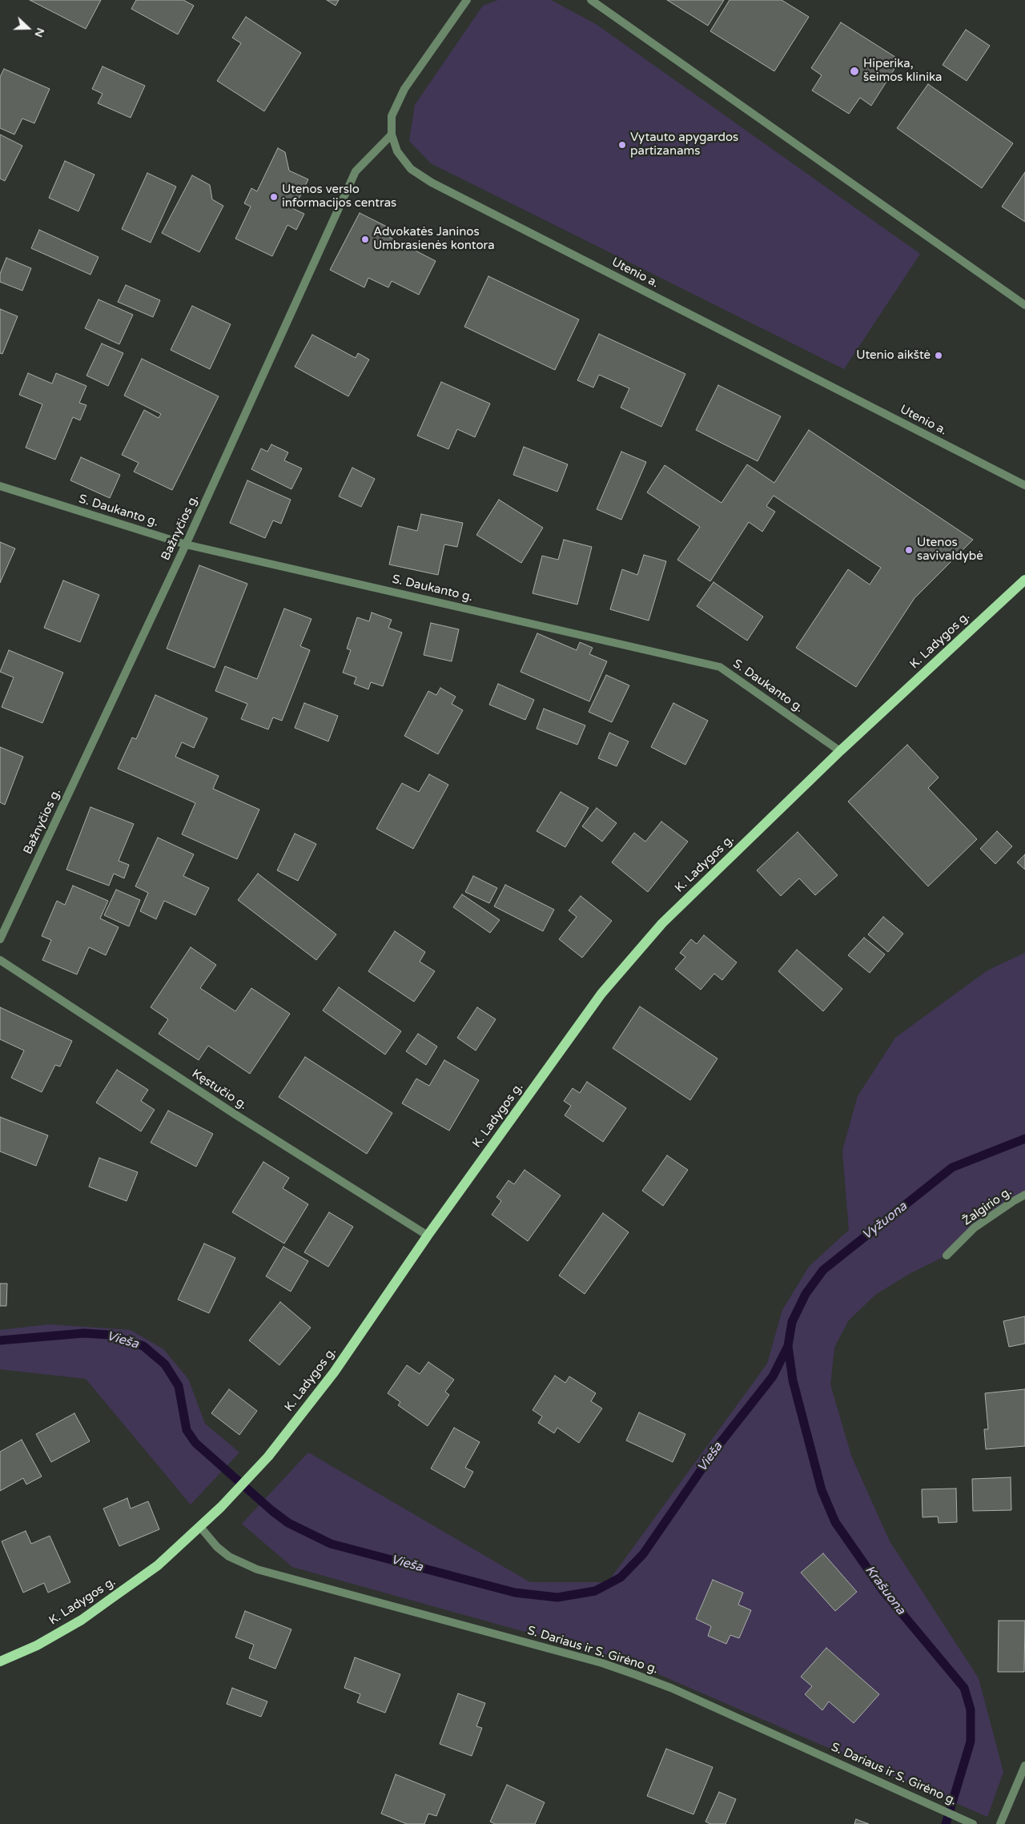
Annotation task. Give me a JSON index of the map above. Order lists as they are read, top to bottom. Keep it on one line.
{"streets":{"main road":["K. Ladygos g."],"street":["Utenio a.","S. Daukanto g.","Bažnyčios g.","Kęstučio g.","Žalgirio g.","S. Dariaus ir S. Girėno g."]},"crossings":[["Utenio a.","Bažnyčios g."],["S. Daukanto g.","Bažnyčios g."],["S. Daukanto g.","K. Ladygos g."],["K. Ladygos g.","Kęstučio g."],["K. Ladygos g.","S. Dariaus ir S. Girėno g."]],"water":["Vyžuona","Vieša","Krašuona"],"places":["Hiperika, šeimos klinika","Vytauto apygardos partizanams","Utenos verslo informacijos centras","Advokatės Janinos Umbrasienės kontora","Utenio aikštė","Utenos savivaldybė"],"north":"right"}
